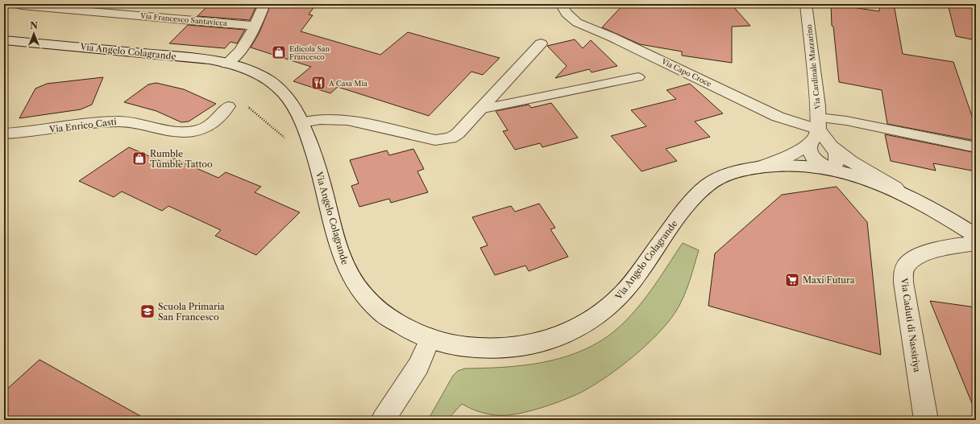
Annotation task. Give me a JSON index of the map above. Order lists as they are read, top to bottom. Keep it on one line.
{"streets":{"street":["Via Francesco Santavicca","Via Angelo Colagrande","Via Cardinale Mazzarino","Via Capo Croce","Via Enrico Casti","Via Caduti di Nassiriya"]},"crossings":[["Via Angelo Colagrande","Via Cardinale Mazzarino"],["Via Cardinale Mazzarino","Via Capo Croce"]],"places":{"shop":["Edicola San Francesco","Rumble Tumble Tattoo"],"restaurant":["A Casa Mia"],"supermarket":["Maxi Futura"],"school or university":["Scuola Primaria San Francesco"]},"north":"top"}
